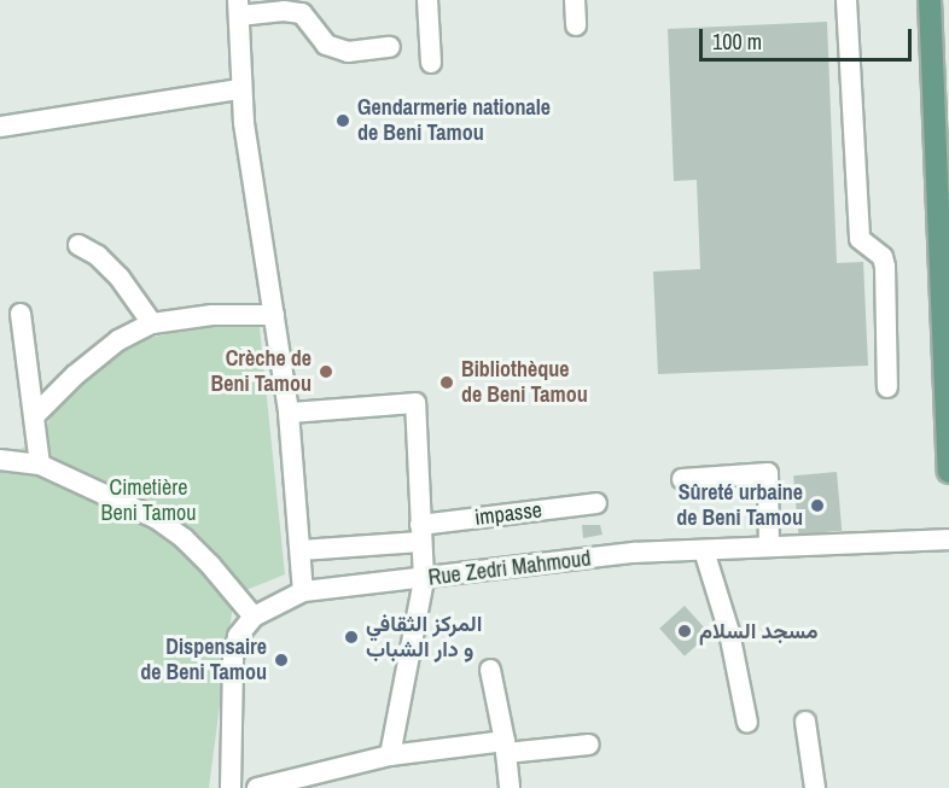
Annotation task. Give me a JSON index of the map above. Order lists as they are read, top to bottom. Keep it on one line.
{"streets":{"street":["impasse","Rue Zedri Mahmoud"]},"parks":["Cimetière Beni Tamou"],"places":["Gendarmerie nationale de Beni Tamou","Crèche de Beni Tamou","Bibliothèque de Beni Tamou","Sûreté urbaine de Beni Tamou","مسجد السلام","المركز الثقافي و دار الشباب","Dispensaire de Beni Tamou"],"scale_bar":"100 m"}
